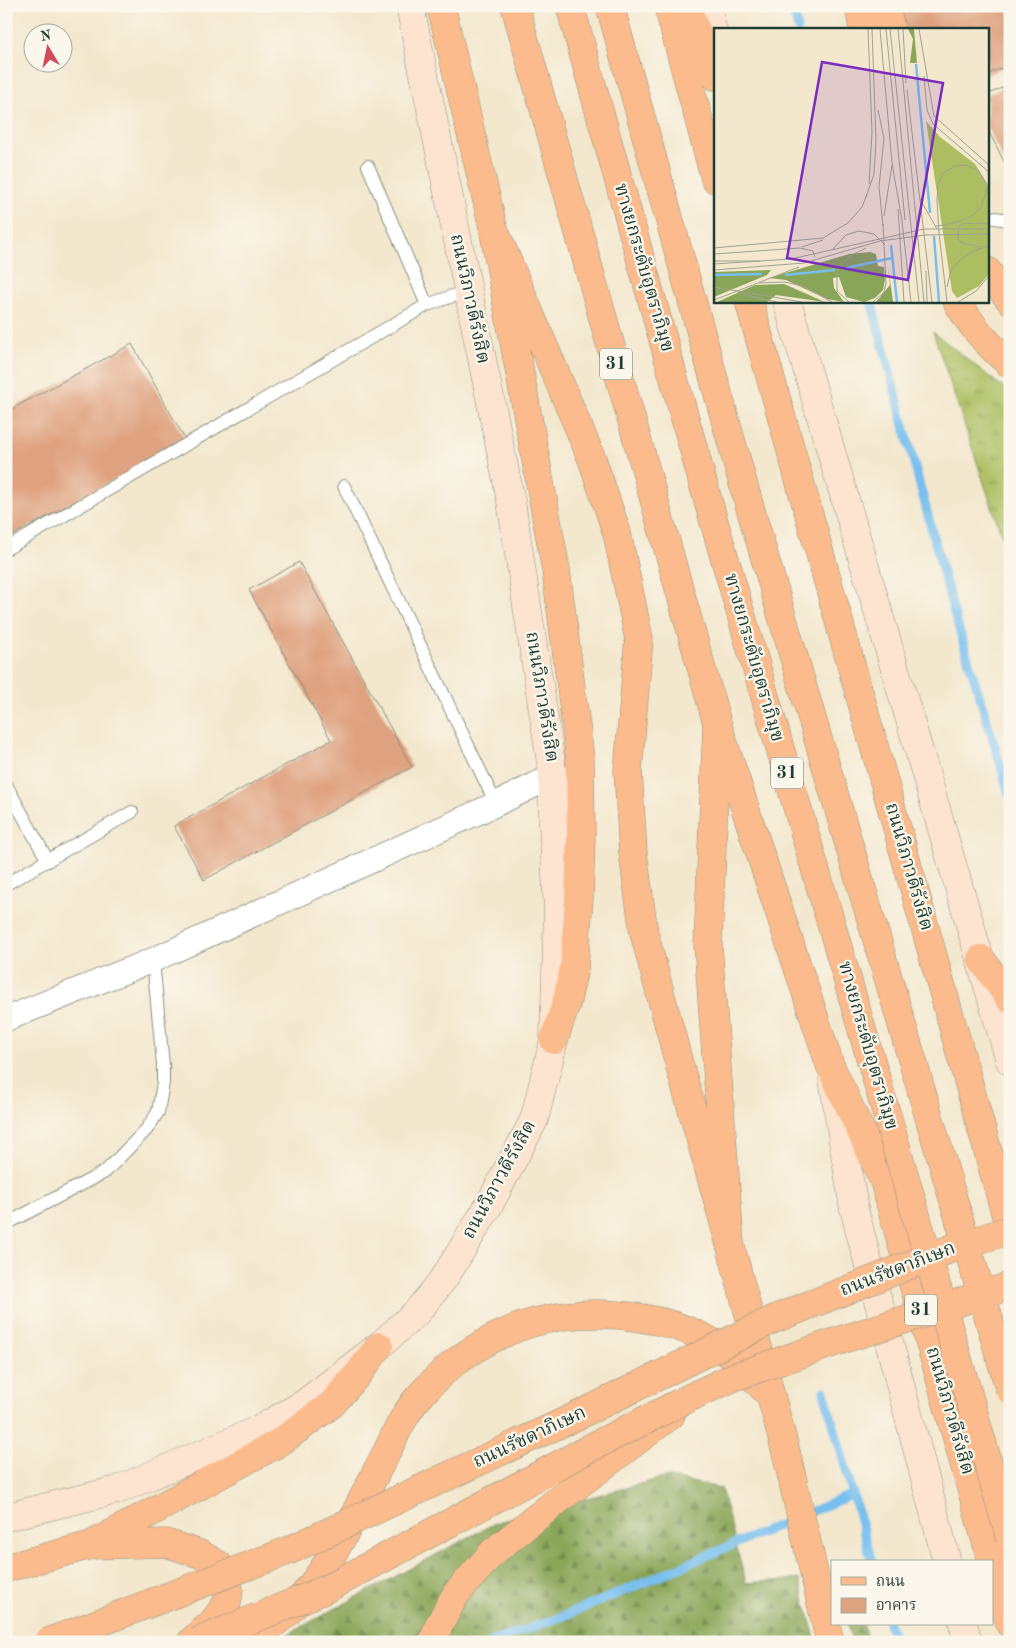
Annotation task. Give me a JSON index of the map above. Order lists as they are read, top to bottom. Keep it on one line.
{"streets":{"main road":["ทางยกระดับอุตราภิมุข","ถนนวิภาวดีรังสิต","31","ถนนรัชดาภิเษก"]},"crossings":[["ถนนวิภาวดีรังสิต","ถนนรัชดาภิเษก"]],"legend":["ถนน","อาคาร"],"north":"top"}
